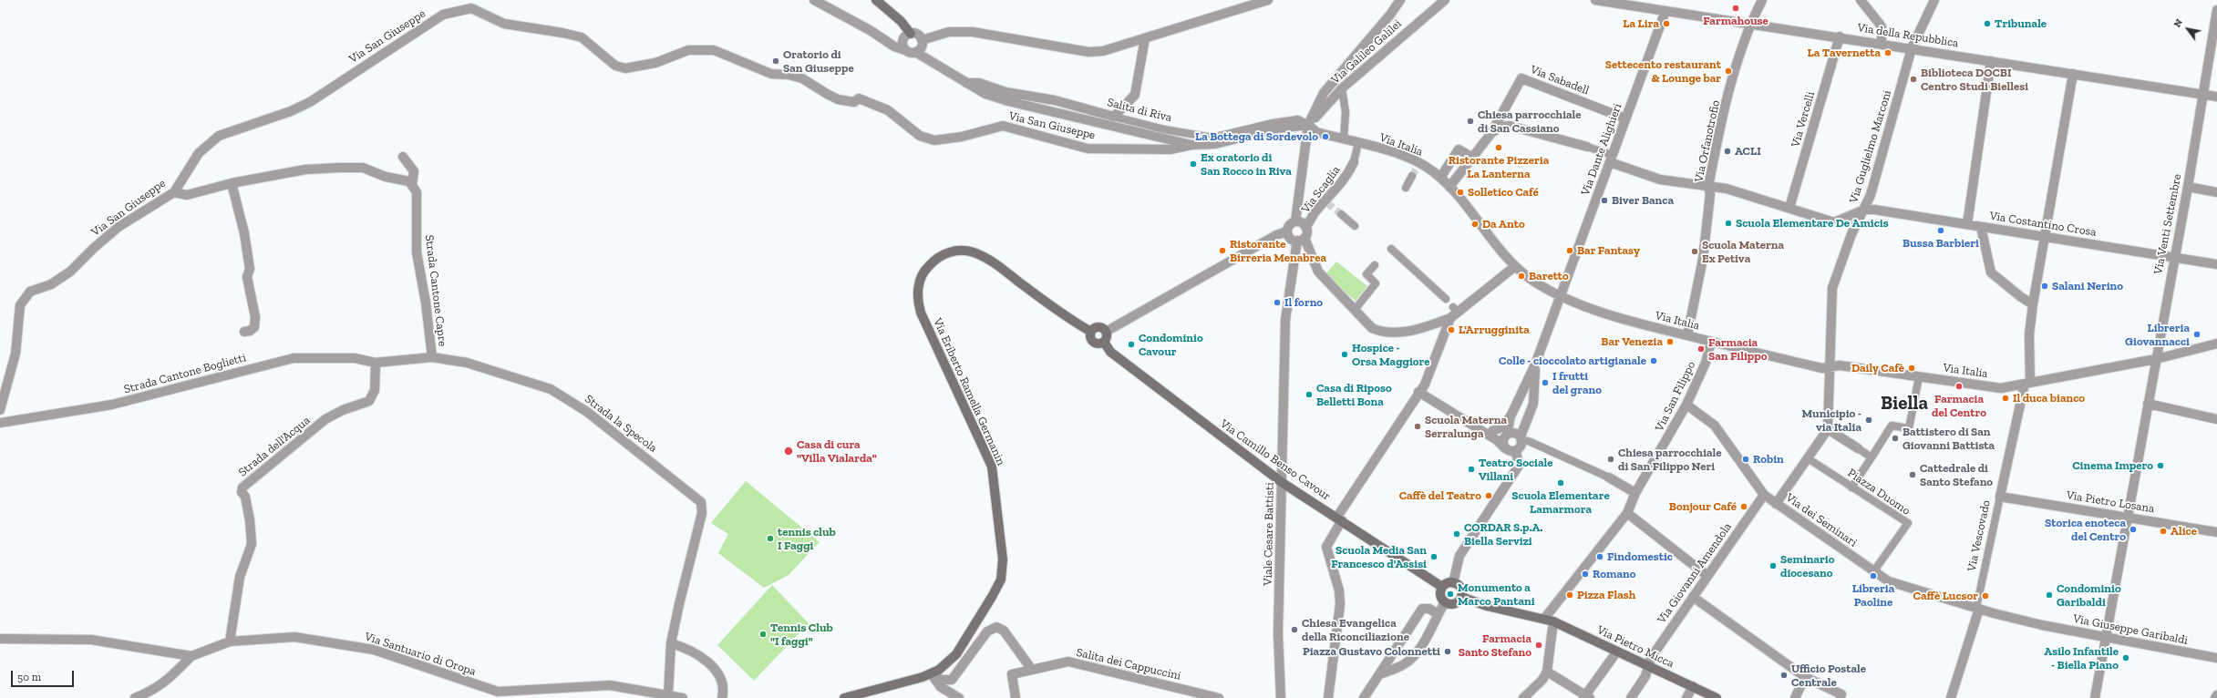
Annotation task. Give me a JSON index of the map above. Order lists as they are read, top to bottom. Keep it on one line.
{"streets":{"main road":["Via Eriberto Ramella Germanin","Via Camillo Benso Cavour","Via Pietro Micca"],"street":["Via della Repubblica","Via San Giuseppe","Via Galileo Galilei","Via Sabadell","Salita di Riva","Via Vercelli","Via Orfanotrofio","Via Italia","Via Guglielmo Marconi","Via Dante Alighieri","Via Scaglia","Via Costantino Crosa","Via Venti Settembre","Strada Cantone Capre","Strada Cantone Boglietti","Via San Filippo","Strada la Specola","Strada dell'Acqua","Piazza Duomo","Via Pietro Losana","Via dei Seminari","Viale Cesare Battisti","Via Vescovado","Via Giovanni Amendola","Via Giuseppe Garibaldi","Via Santuario di Oropa","Salita dei Cappuccini"]},"crossings":[["Via della Repubblica","Via Vercelli"],["Via della Repubblica","Via Orfanotrofio"],["Via della Repubblica","Via Guglielmo Marconi"],["Via della Repubblica","Via Dante Alighieri"],["Via della Repubblica","Via Venti Settembre"],["Via della Repubblica","Via Vescovado"],["Via San Giuseppe","Salita di Riva"],["Via Galileo Galilei","Salita di Riva"],["Via Galileo Galilei","Via Italia"],["Via Sabadell","Via Dante Alighieri"],["Salita di Riva","Via Italia"],["Via Orfanotrofio","Via Italia"],["Via Italia","Via Guglielmo Marconi"],["Via Italia","Via Dante Alighieri"],["Via Italia","Via Scaglia"],["Via Italia","Via Venti Settembre"],["Via Italia","Via San Filippo"],["Via Italia","Via Vescovado"],["Via Guglielmo Marconi","Via Costantino Crosa"],["Via Scaglia","Viale Cesare Battisti"],["Via Costantino Crosa","Via Venti Settembre"],["Via Costantino Crosa","Via Vescovado"],["Via Venti Settembre","Via Pietro Losana"],["Via Venti Settembre","Via Giuseppe Garibaldi"],["Strada Cantone Capre","Strada la Specola"],["Strada Cantone Boglietti","Strada la Specola"],["Strada Cantone Boglietti","Strada dell'Acqua"],["Via Eriberto Ramella Germanin","Via Camillo Benso Cavour"],["Via San Filippo","Via dei Seminari"],["Via San Filippo","Via Pietro Micca"],["Strada la Specola","Strada dell'Acqua"],["Strada la Specola","Via Santuario di Oropa"],["Strada dell'Acqua","Via Santuario di Oropa"],["Via Camillo Benso Cavour","Viale Cesare Battisti"],["Via Camillo Benso Cavour","Via Pietro Micca"],["Piazza Duomo","Via dei Seminari"],["Via Pietro Losana","Via Vescovado"],["Via dei Seminari","Via Vescovado"],["Via dei Seminari","Via Giovanni Amendola"],["Via dei Seminari","Via Giuseppe Garibaldi"],["Via Vescovado","Via Giuseppe Garibaldi"],["Via Giovanni Amendola","Via Pietro Micca"]],"districts":["Biella"],"places":["Farmahouse","La Lira","Tribunale","La Tavernetta","Oratorio di San Giuseppe","Settecento restaurant & Lounge bar","Biblioteca DOCBI Centro Studi Biellesi","Chiesa parrocchiale di San Cassiano","La Bottega di Sordevolo","Ristorante Pizzeria La Lanterna","ACLI","Ex oratorio di San Rocco in Riva","Solletico Café","Biver Banca","Scuola Elementare De Amicis","Da Anto","Bussa Barbieri","Ristorante Birreria Menabrea","Bar Fantasy","Scuola Materna Ex Petiva","Baretto","Salani Nerino","Il forno","L'Arrugginita","Libreria Giovannacci","Bar Venezia","Condominio Cavour","Farmacia San Filippo","Hospice - Orsa Maggiore","Colle - cioccolato artigianale","Daily Cafè","I frutti del grano","Farmacia del Centro","Casa di Riposo Belletti Bona","Il duca bianco","Municipio - via Italia","Scuola Materna Serralunga","Battistero di San Giovanni Battista","Casa di cura \"Villa Vialarda\"","Chiesa parrocchiale di San Filippo Neri","Robin","Cinema Impero","Teatro Sociale Villani","Cattedrale di Santo Stefano","Scuola Elementare Lamarmora","Caffè del Teatro","Bonjour Café","Storica enoteca del Centro","Alice","CORDAR S.p.A. Biella Servizi","tennis club I Faggi","Scuola Media San Francesco d'Assisi","Findomestic","Seminario diocesano","Romano","Libreria Paoline","Monumento a Marco Pantani","Pizza Flash","Condominio Garibaldi","Caffè Lucsor","Chiesa Evangelica della Riconciliazione","Tennis Club \"I faggi\"","Farmacia Santo Stefano","Piazza Gustavo Colonnetti","Asilo Infantile - Biella Piano","Ufficio Postale Centrale"],"scale_bar":"50 m","north":"top left"}
